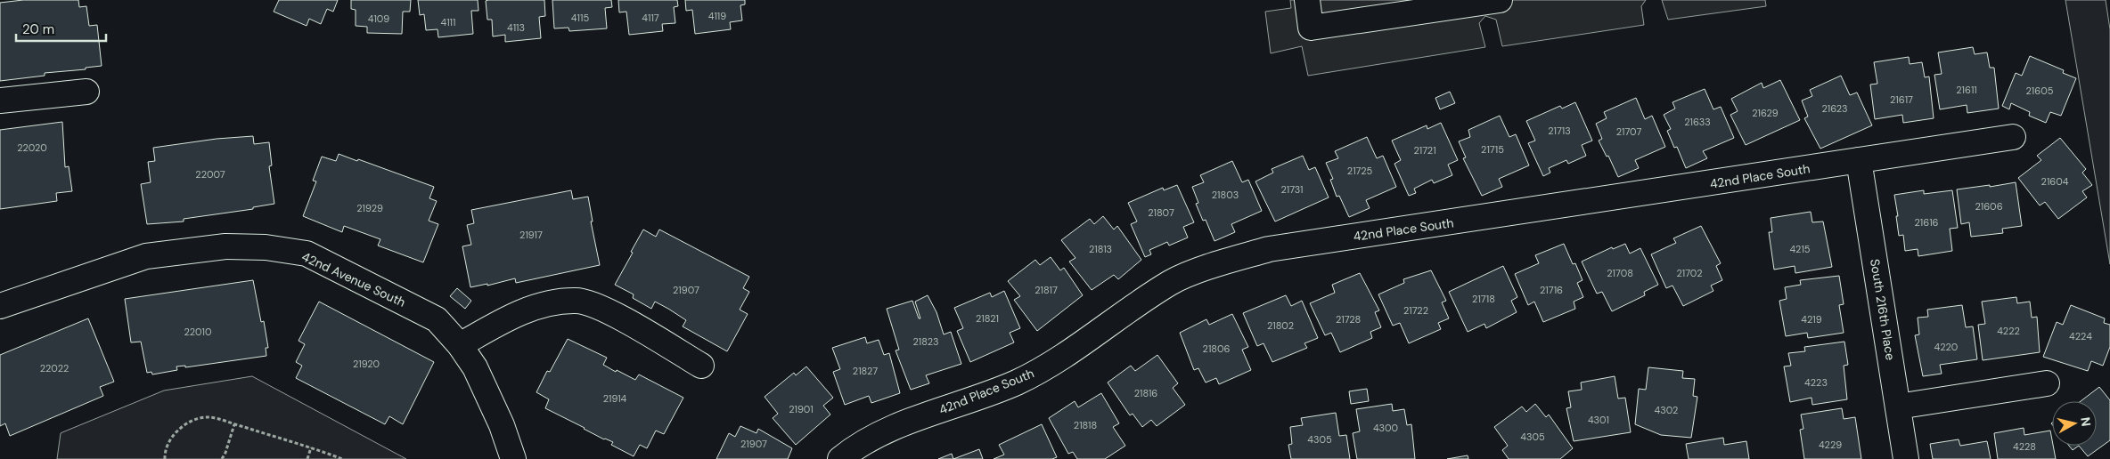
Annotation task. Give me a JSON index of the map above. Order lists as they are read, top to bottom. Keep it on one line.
{"streets":{"street":["42nd Place South","42nd Avenue South","South 216th Place"]},"crossings":[["42nd Place South","South 216th Place"]],"house_numbers":["4119","4115","4117","4109","4111","4113","21611","21605","21617","21623","21629","21633","21713","21707","22020","21715","21721","21725","22007","21604","21731","21803","21606","21929","21807","21616","21917","21813","4215","21708","21702","21907","21817","21716","21718","21722","21821","21728","4219","21802","4222","22010","4224","21823","4220","21806","21920","22022","21827","4223","21816","21914","21901","4302","4301","21818","4300","4305","4305","21907","4229","4228"],"scale_bar":"20 m","north":"right"}
